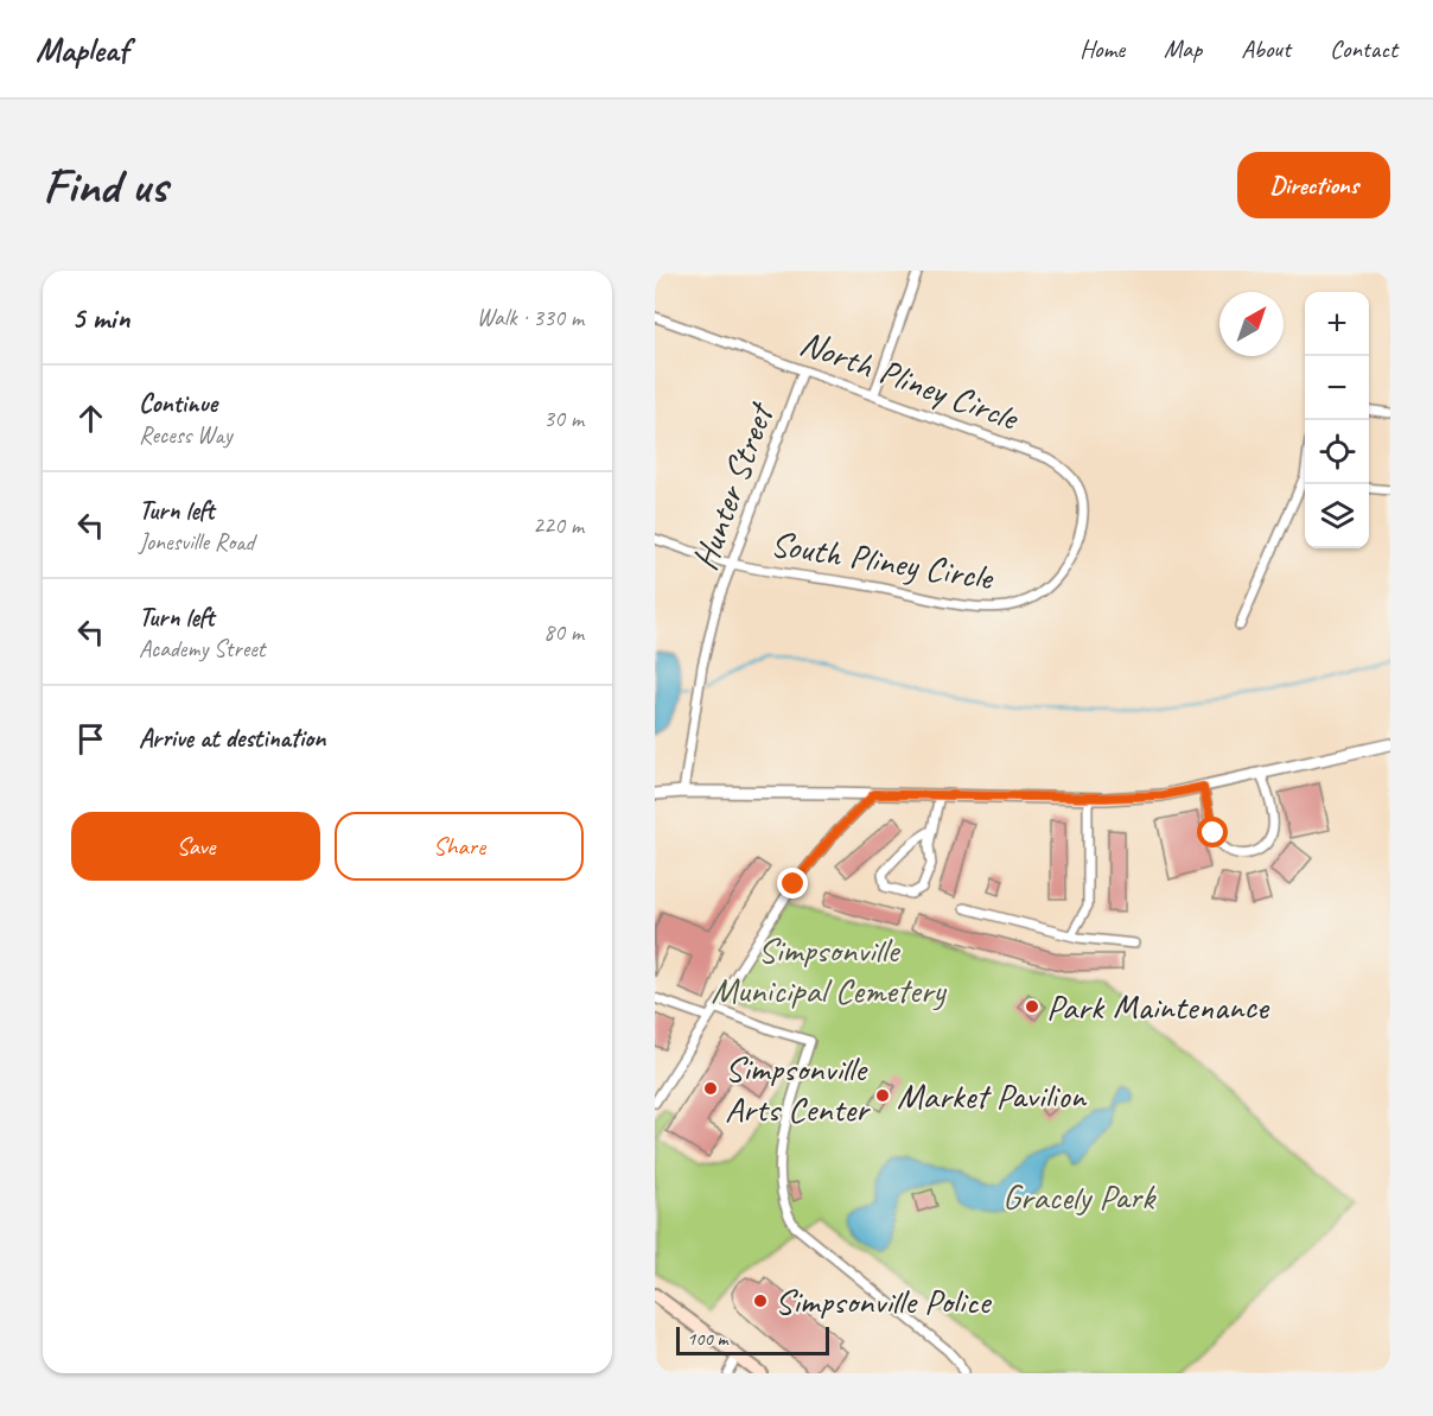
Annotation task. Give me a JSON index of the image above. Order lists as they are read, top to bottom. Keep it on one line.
{"streets":{"street":["North Pliney Circle","Hunter Street","South Pliney Circle"]},"crossings":[["North Pliney Circle","Hunter Street"],["North Pliney Circle","South Pliney Circle"],["Hunter Street","South Pliney Circle"]],"parks":["Simpsonville Municipal Cemetery","Gracely Park"],"places":["Park Maintenance","Simpsonville Arts Center","Market Pavilion","Simpsonville Police"],"scale_bar":"100 m","north":"top right","page":{"header":"Mapleaf","nav":["Home","Map","About","Contact"],"buttons":["Directions",["Save","Share"]],"title":"Find us","heading":["5 min","Walk · 330 m"],"map_buttons":["+","−"],"list":[["Continue","Recess Way","30 m"],["Turn left","Jonesville Road","220 m"],["Turn left","Academy Street","80 m"],"Arrive at destination"],"scale":"100 m"}}
